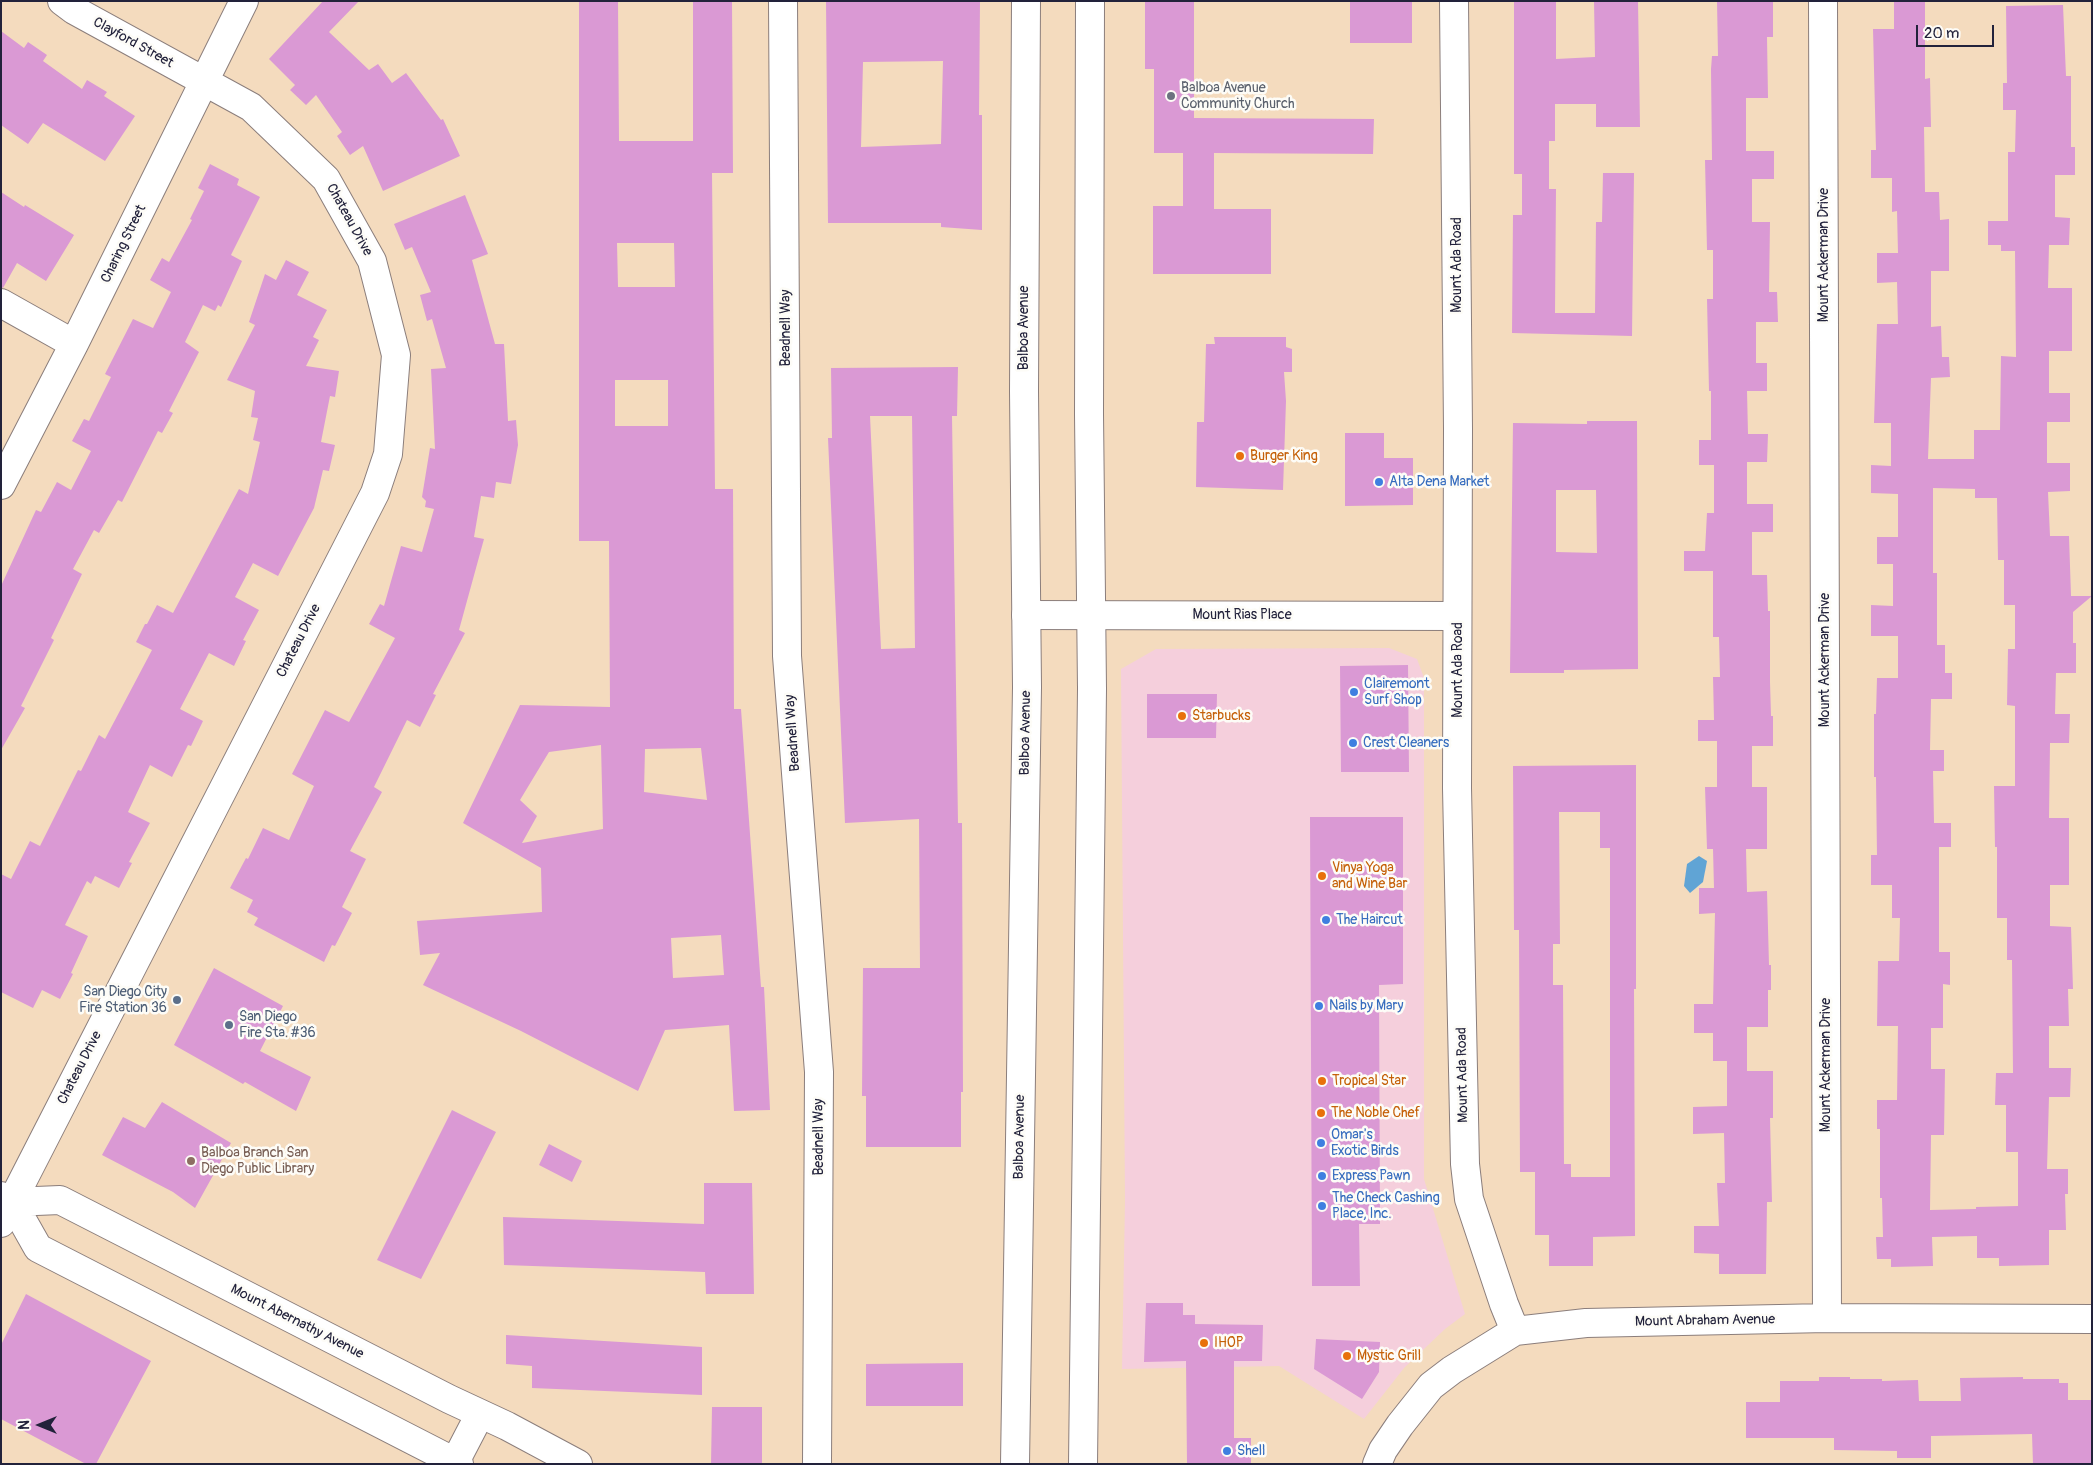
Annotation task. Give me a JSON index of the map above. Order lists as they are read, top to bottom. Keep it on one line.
{"streets":{"street":["Clayford Street","Chateau Drive","Charing Street","Mount Ackerman Drive","Mount Ada Road","Beadnell Way","Balboa Avenue","Mount Rias Place","Mount Abraham Avenue","Mount Abernathy Avenue"]},"crossings":[["Clayford Street","Chateau Drive"],["Clayford Street","Charing Street"],["Chateau Drive","Charing Street"],["Chateau Drive","Mount Abernathy Avenue"],["Mount Ackerman Drive","Mount Abraham Avenue"],["Mount Ada Road","Mount Rias Place"],["Mount Ada Road","Mount Abraham Avenue"],["Balboa Avenue","Mount Rias Place"]],"places":["Balboa Avenue Community Church","Burger King","Alta Dena Market","Clairemont Surf Shop","Starbucks","Crest Cleaners","Vinya Yoga and Wine Bar","The Haircut","San Diego City Fire Station 36","Nails by Mary","San Diego Fire Sta. #36","Tropical Star","The Noble Chef","Omar's Exotic Birds","Balboa Branch San Diego Public Library","Express Pawn","The Check Cashing Place, Inc.","IHOP","Mystic Grill","Shell"],"scale_bar":"20 m","north":"left"}
